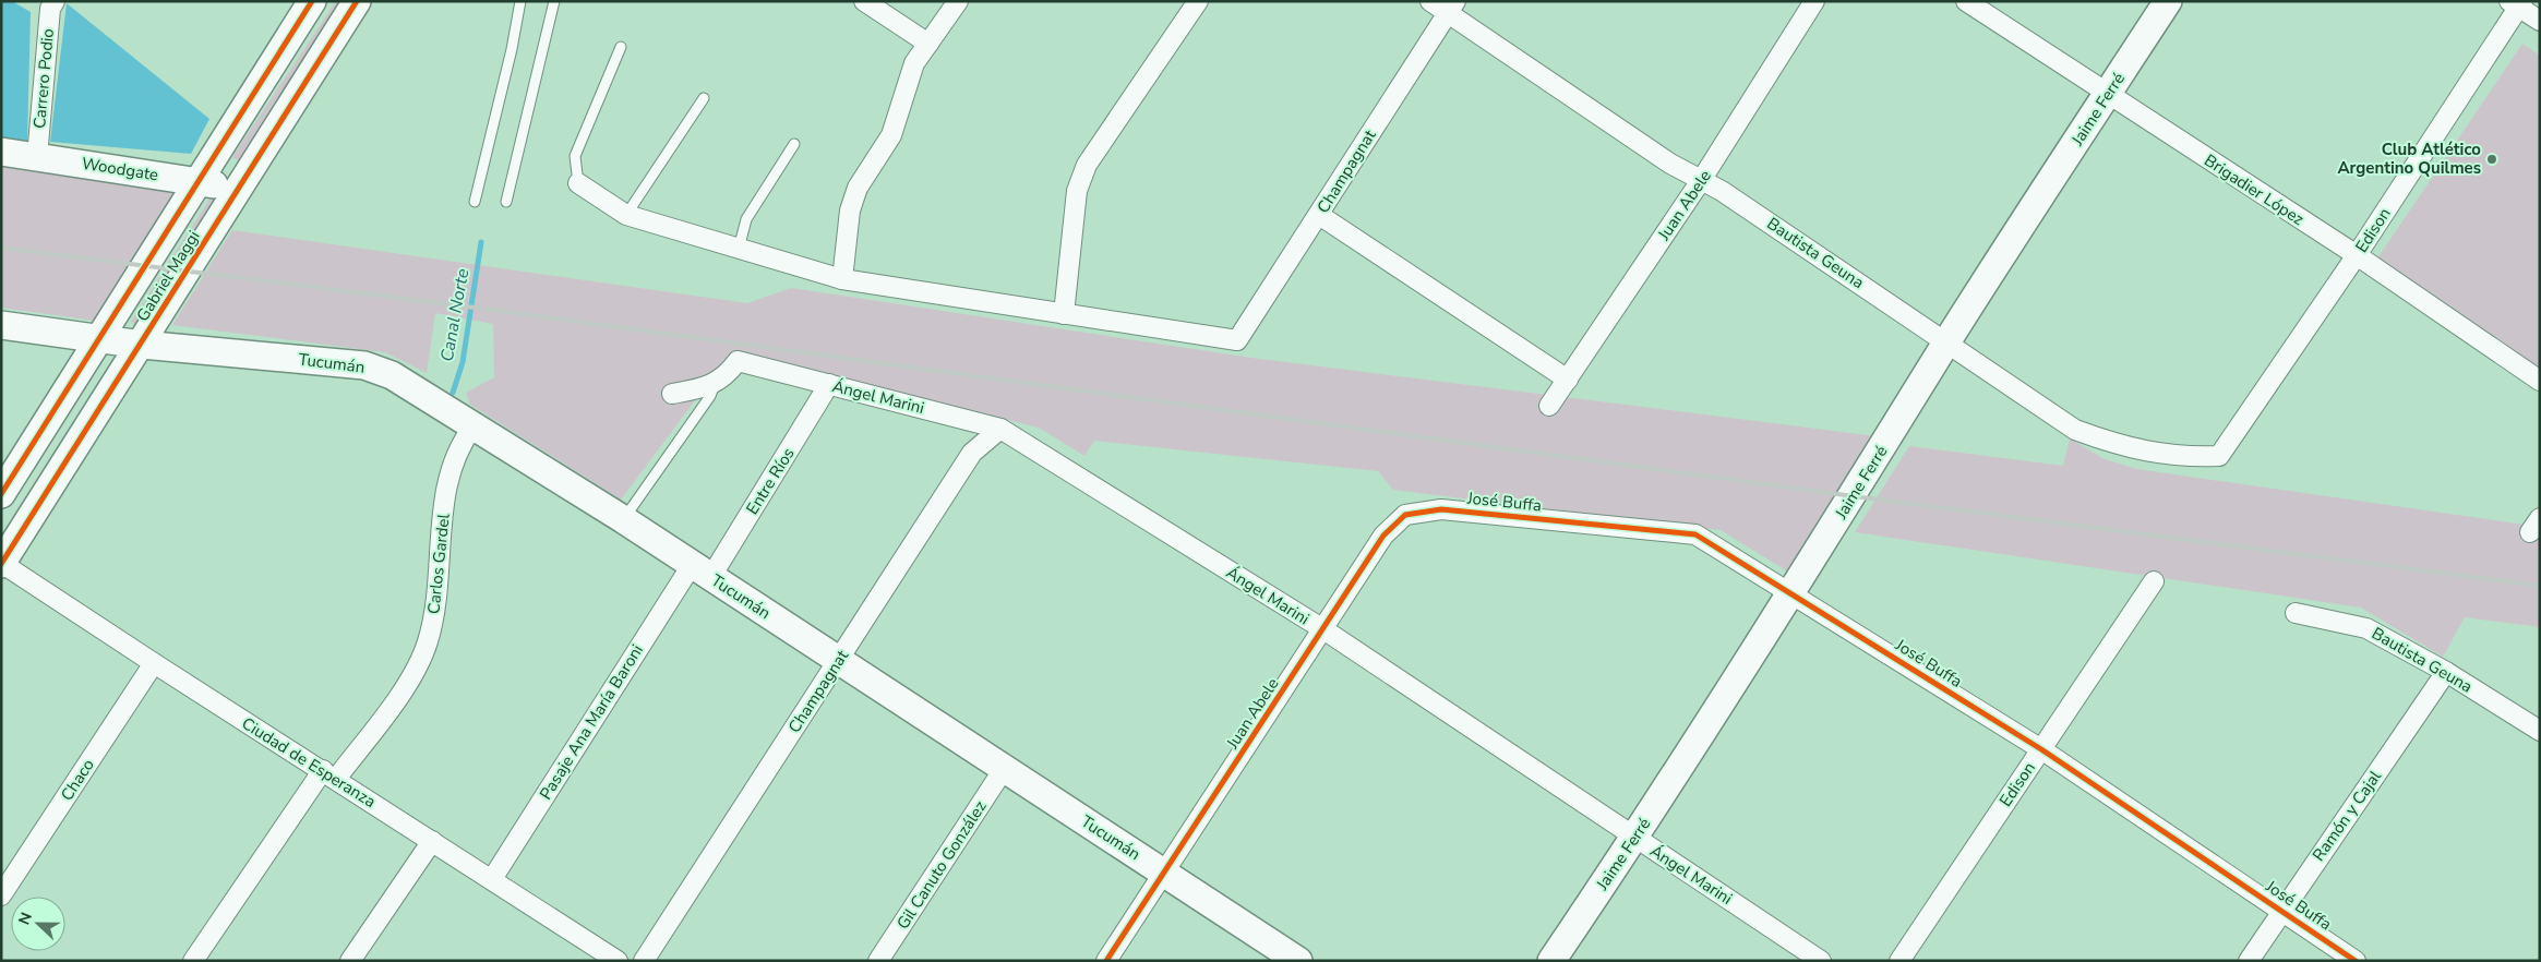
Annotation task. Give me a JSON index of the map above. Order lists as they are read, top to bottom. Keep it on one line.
{"streets":{"street":["Carrero Podio","Jaime Ferré","Woodgate","Champagnat","Brigadier López","Juan Abele","Edison","Bautista Geuna","Gabriel Maggi","Tucumán","Ángel Marini","Entre Ríos","José Buffa","Carlos Gardel","Pasaje Ana María Baroni","Ciudad de Esperanza","Chaco","Ramón y Cajal","Gil Canuto González"]},"crossings":[["Carrero Podio","Woodgate"],["Jaime Ferré","Brigadier López"],["Jaime Ferré","Bautista Geuna"],["Jaime Ferré","Ángel Marini"],["Jaime Ferré","José Buffa"],["Woodgate","Gabriel Maggi"],["Champagnat","Bautista Geuna"],["Champagnat","Tucumán"],["Champagnat","Ángel Marini"],["Brigadier López","Edison"],["Juan Abele","Bautista Geuna"],["Juan Abele","Tucumán"],["Juan Abele","Ángel Marini"],["Juan Abele","José Buffa"],["Edison","Bautista Geuna"],["Edison","José Buffa"],["Bautista Geuna","Ramón y Cajal"],["Gabriel Maggi","Tucumán"],["Gabriel Maggi","Ciudad de Esperanza"],["Tucumán","Entre Ríos"],["Tucumán","Carlos Gardel"],["Tucumán","Pasaje Ana María Baroni"],["Tucumán","Gil Canuto González"],["Ángel Marini","Entre Ríos"],["Entre Ríos","Pasaje Ana María Baroni"],["José Buffa","Ramón y Cajal"],["Carlos Gardel","Ciudad de Esperanza"],["Pasaje Ana María Baroni","Ciudad de Esperanza"],["Ciudad de Esperanza","Chaco"]],"water":["Canal Norte"],"places":["Club Atlético Argentino Quilmes"],"north":"left"}
